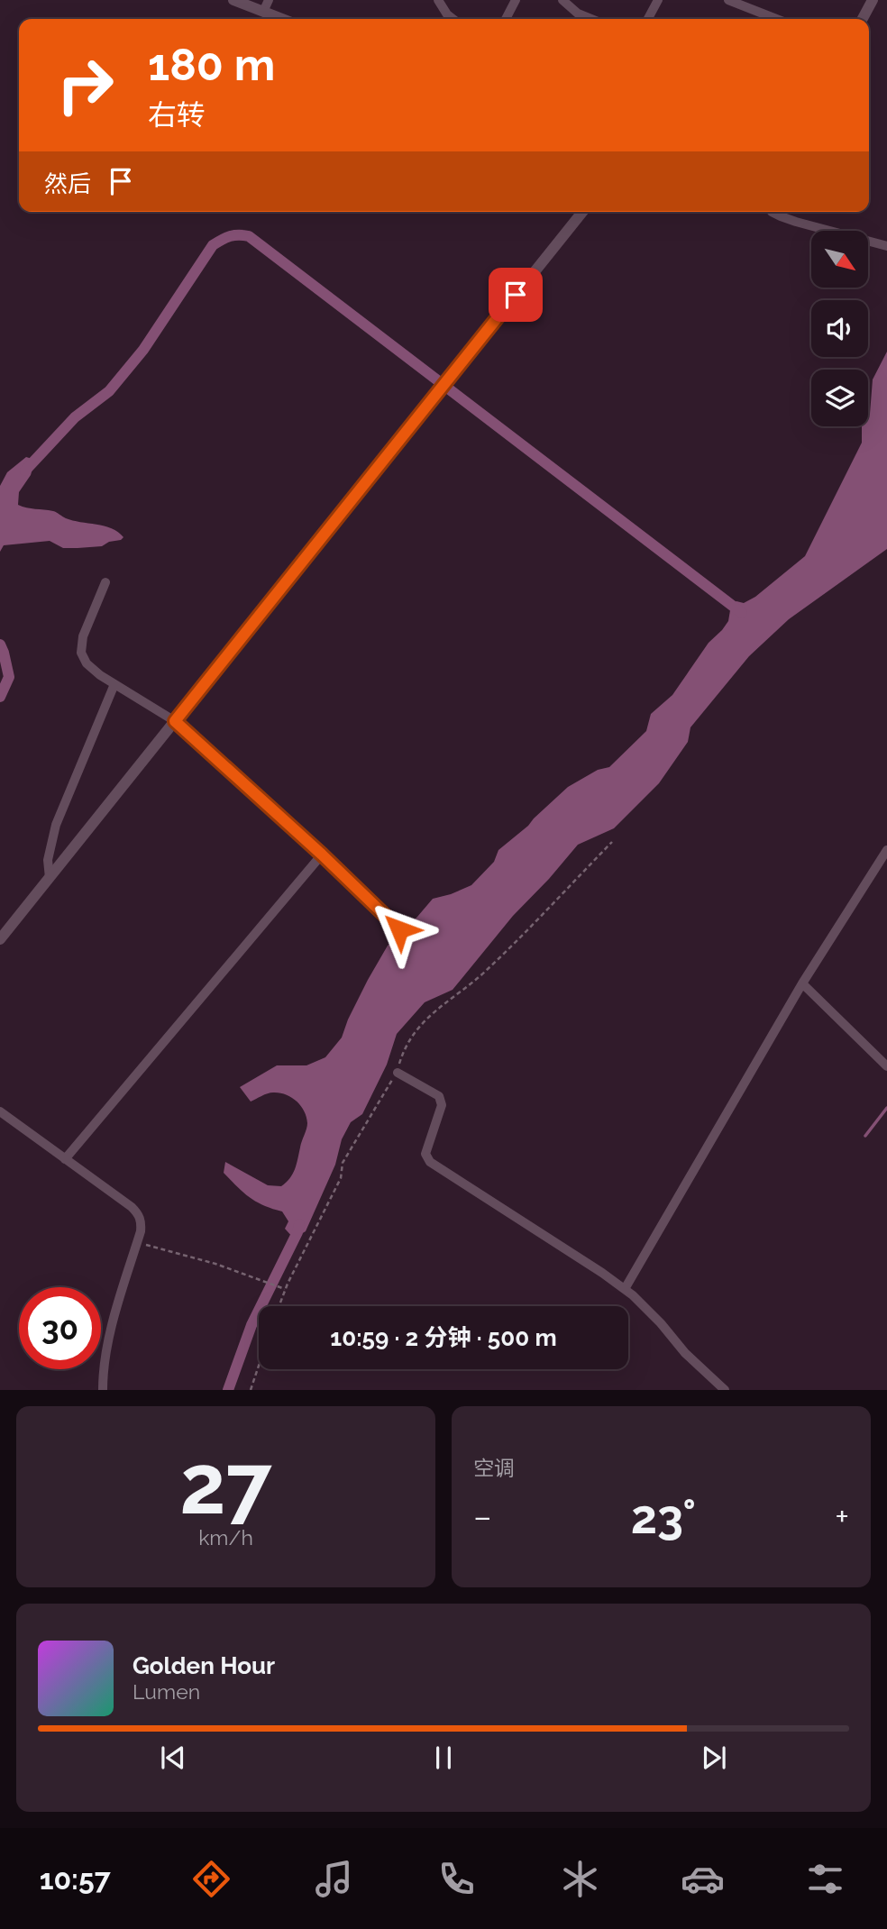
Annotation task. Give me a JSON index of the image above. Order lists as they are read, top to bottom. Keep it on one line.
{"north":"bottom right","page":{"turn":["180 m","右转"],"then":"然后","limit":"30","trip":"10:59 · 2 分钟 · 500 m","tile":[["27","km/h"],"空调"],"heat":["−","23°","+"],"song":["Golden Hour","Lumen"],"tabs":"10:57"}}
